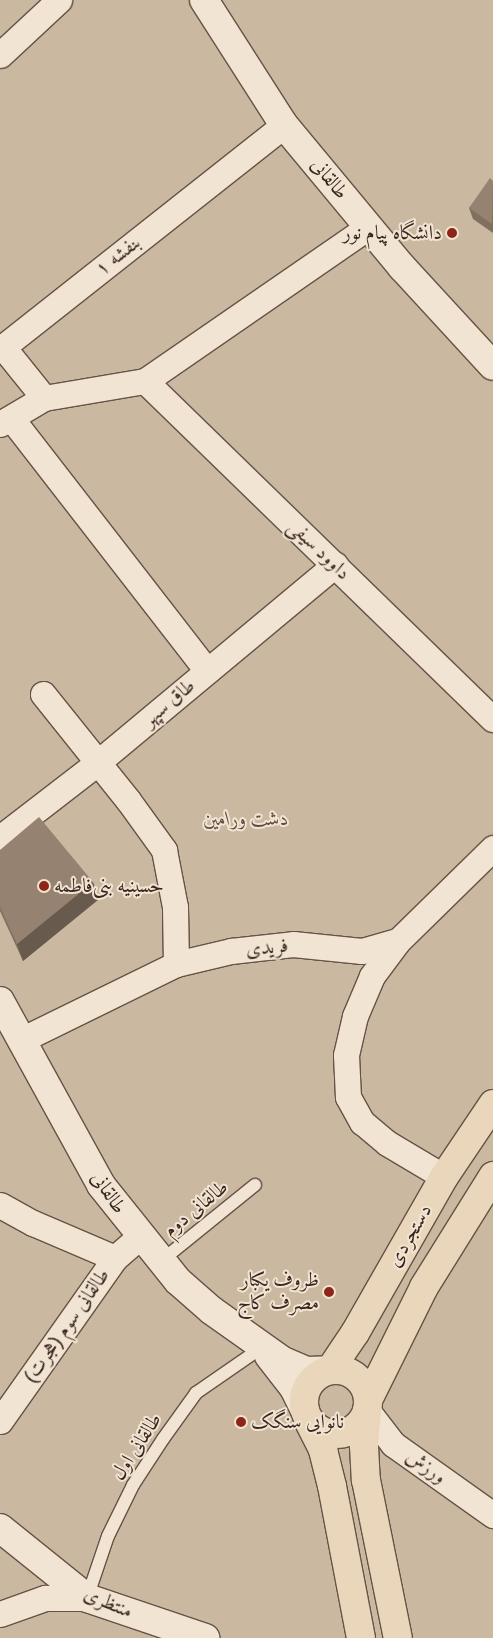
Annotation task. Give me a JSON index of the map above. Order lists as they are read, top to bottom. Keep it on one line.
{"streets":{"main road":["دستجردی"],"street":["طالقانی","بنفشه ۱","داوود سیفی","طاق سپهر","فریدی","طالقانی سوم (هجرت)","ورزش","منتظری"],"lane":["طالقانی دوم","طالقانی اول"]},"crossings":[["طالقانی","بنفشه ۱"],["طالقانی","فریدی"],["طالقانی","طالقانی دوم"],["طالقانی","دستجردی"],["طالقانی","طالقانی سوم (هجرت)"],["طالقانی","طالقانی اول"],["طالقانی","ورزش"],["داوود سیفی","طاق سپهر"],["دستجردی","ورزش"],["طالقانی اول","منتظری"]],"parks":["دشت ورامین"],"places":["دانشگاه پیام نور","حسینیه بنی‌فاطمه","ظروف یکبار مصرف کاج","نانوایی سنگک"]}
